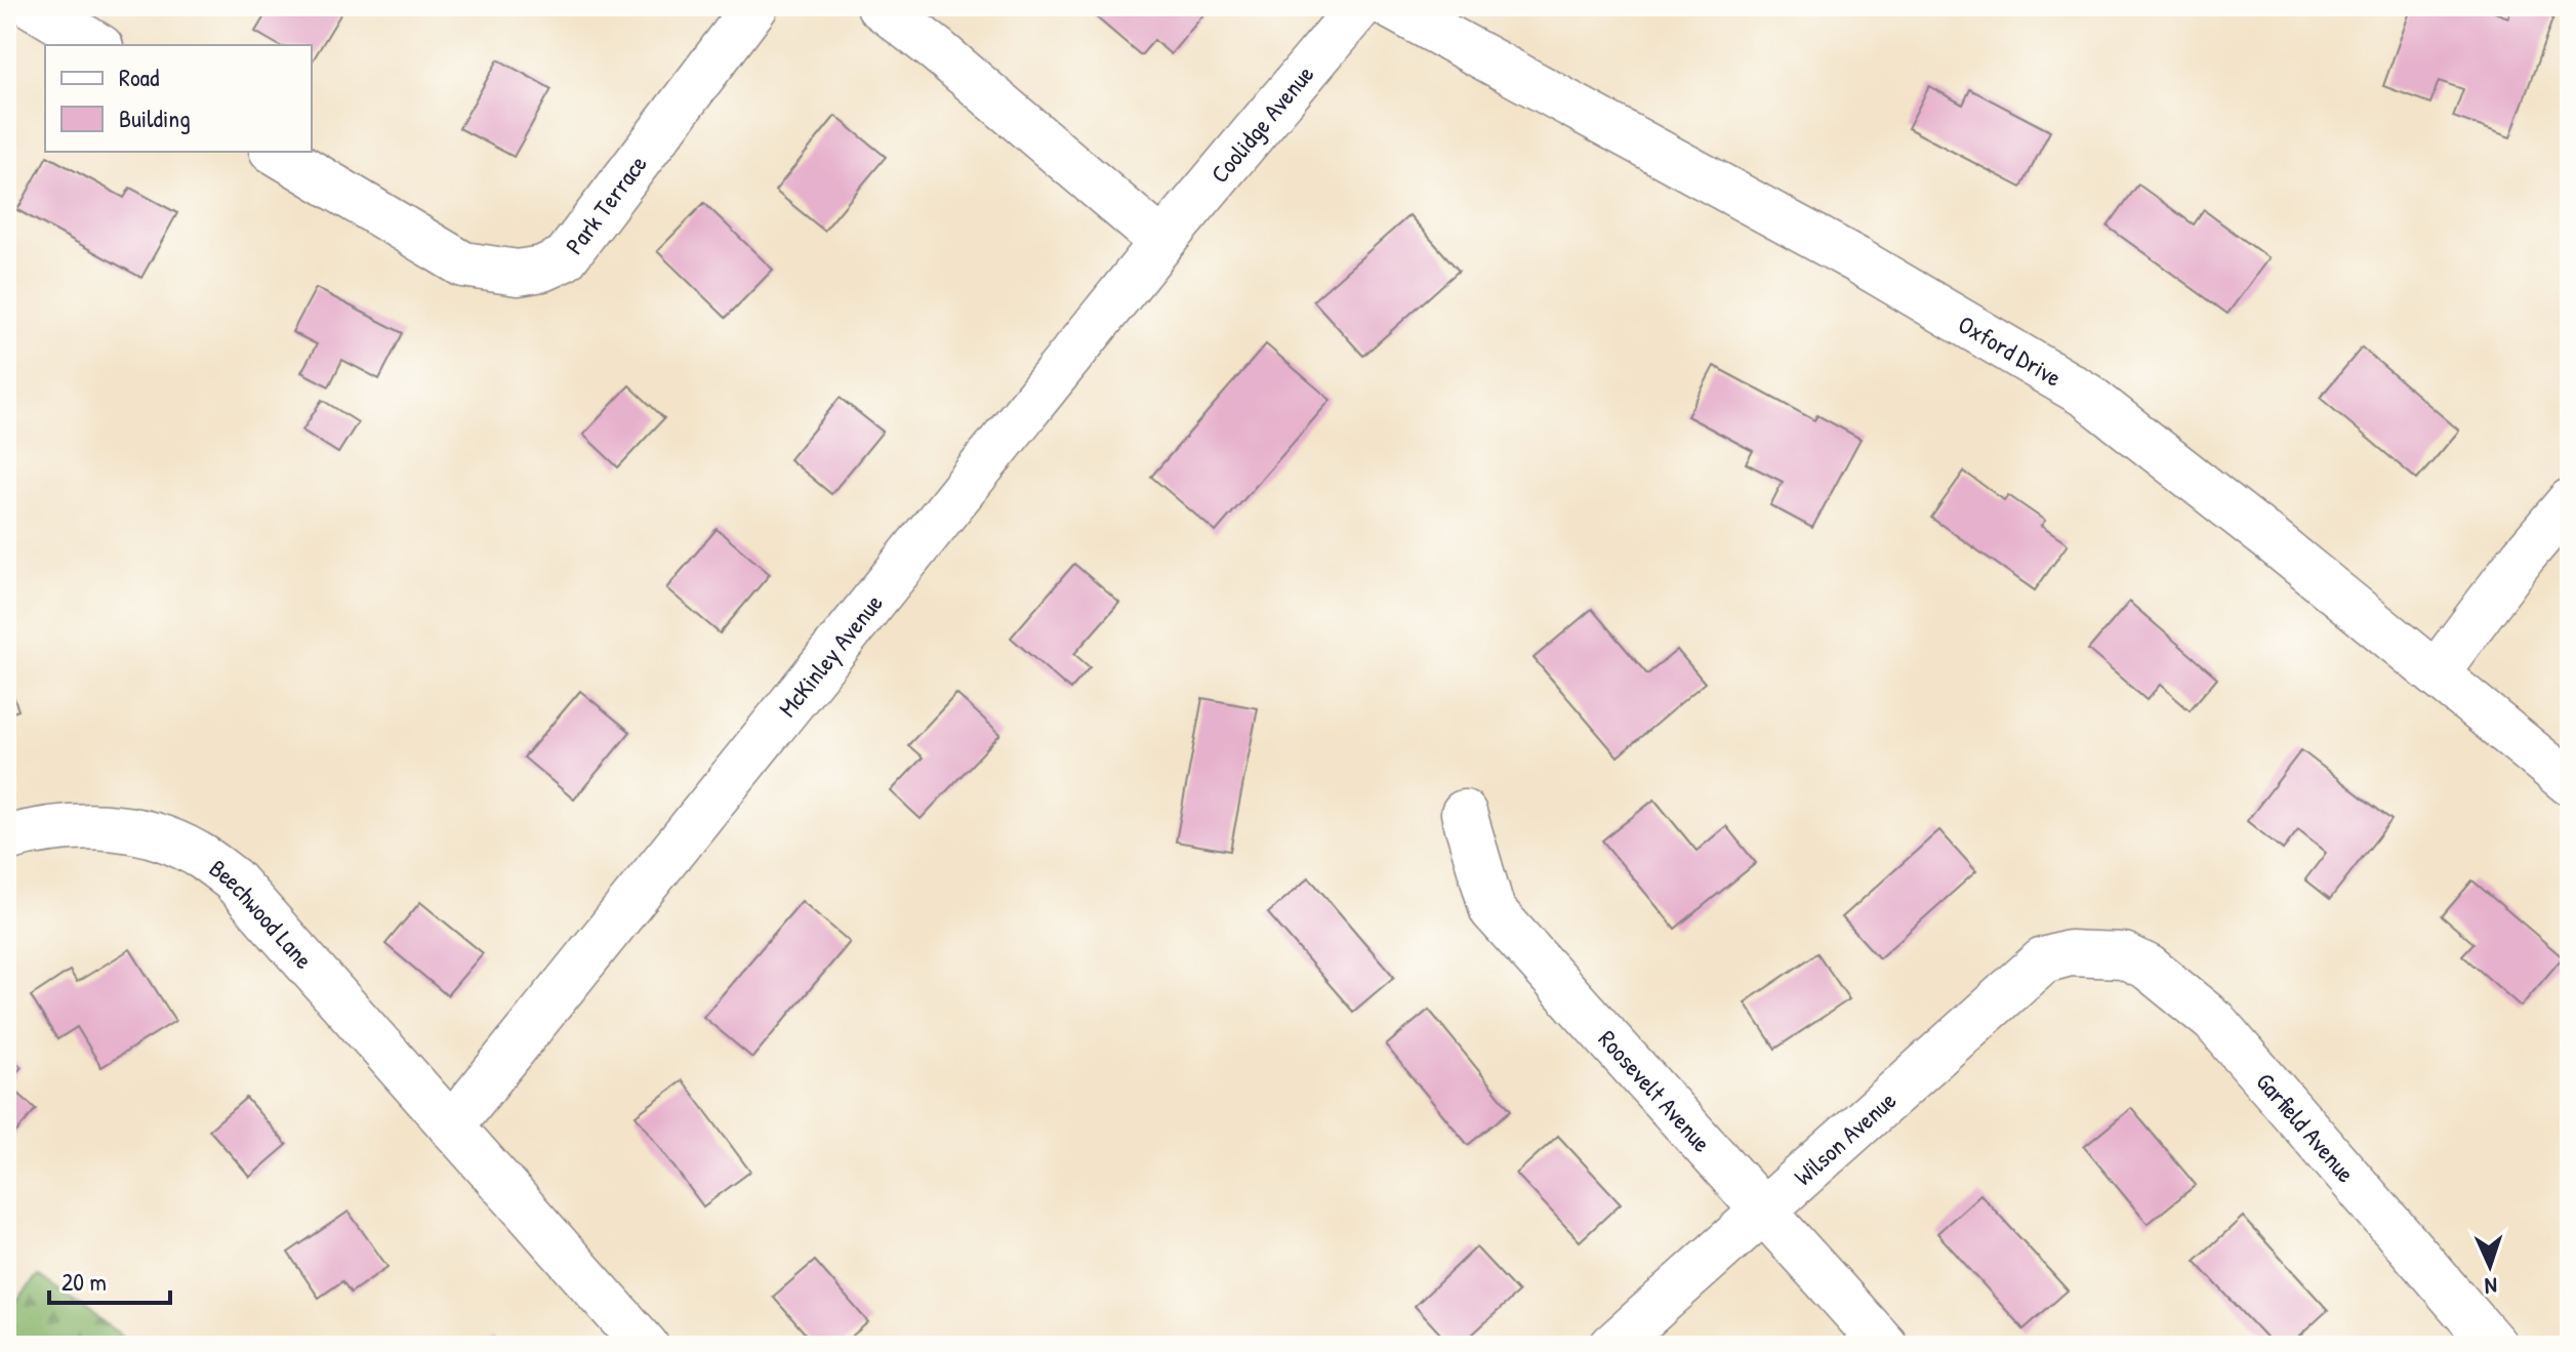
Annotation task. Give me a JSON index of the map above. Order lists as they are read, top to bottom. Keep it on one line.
{"streets":{"street":["Coolidge Avenue","Park Terrace","Oxford Drive","McKinley Avenue","Beechwood Lane","Roosevelt Avenue","Garfield Avenue","Wilson Avenue"]},"crossings":[["Coolidge Avenue","McKinley Avenue"],["McKinley Avenue","Beechwood Lane"],["Roosevelt Avenue","Wilson Avenue"],["Garfield Avenue","Wilson Avenue"]],"legend":["Road","Building"],"scale_bar":"20 m","north":"bottom"}
